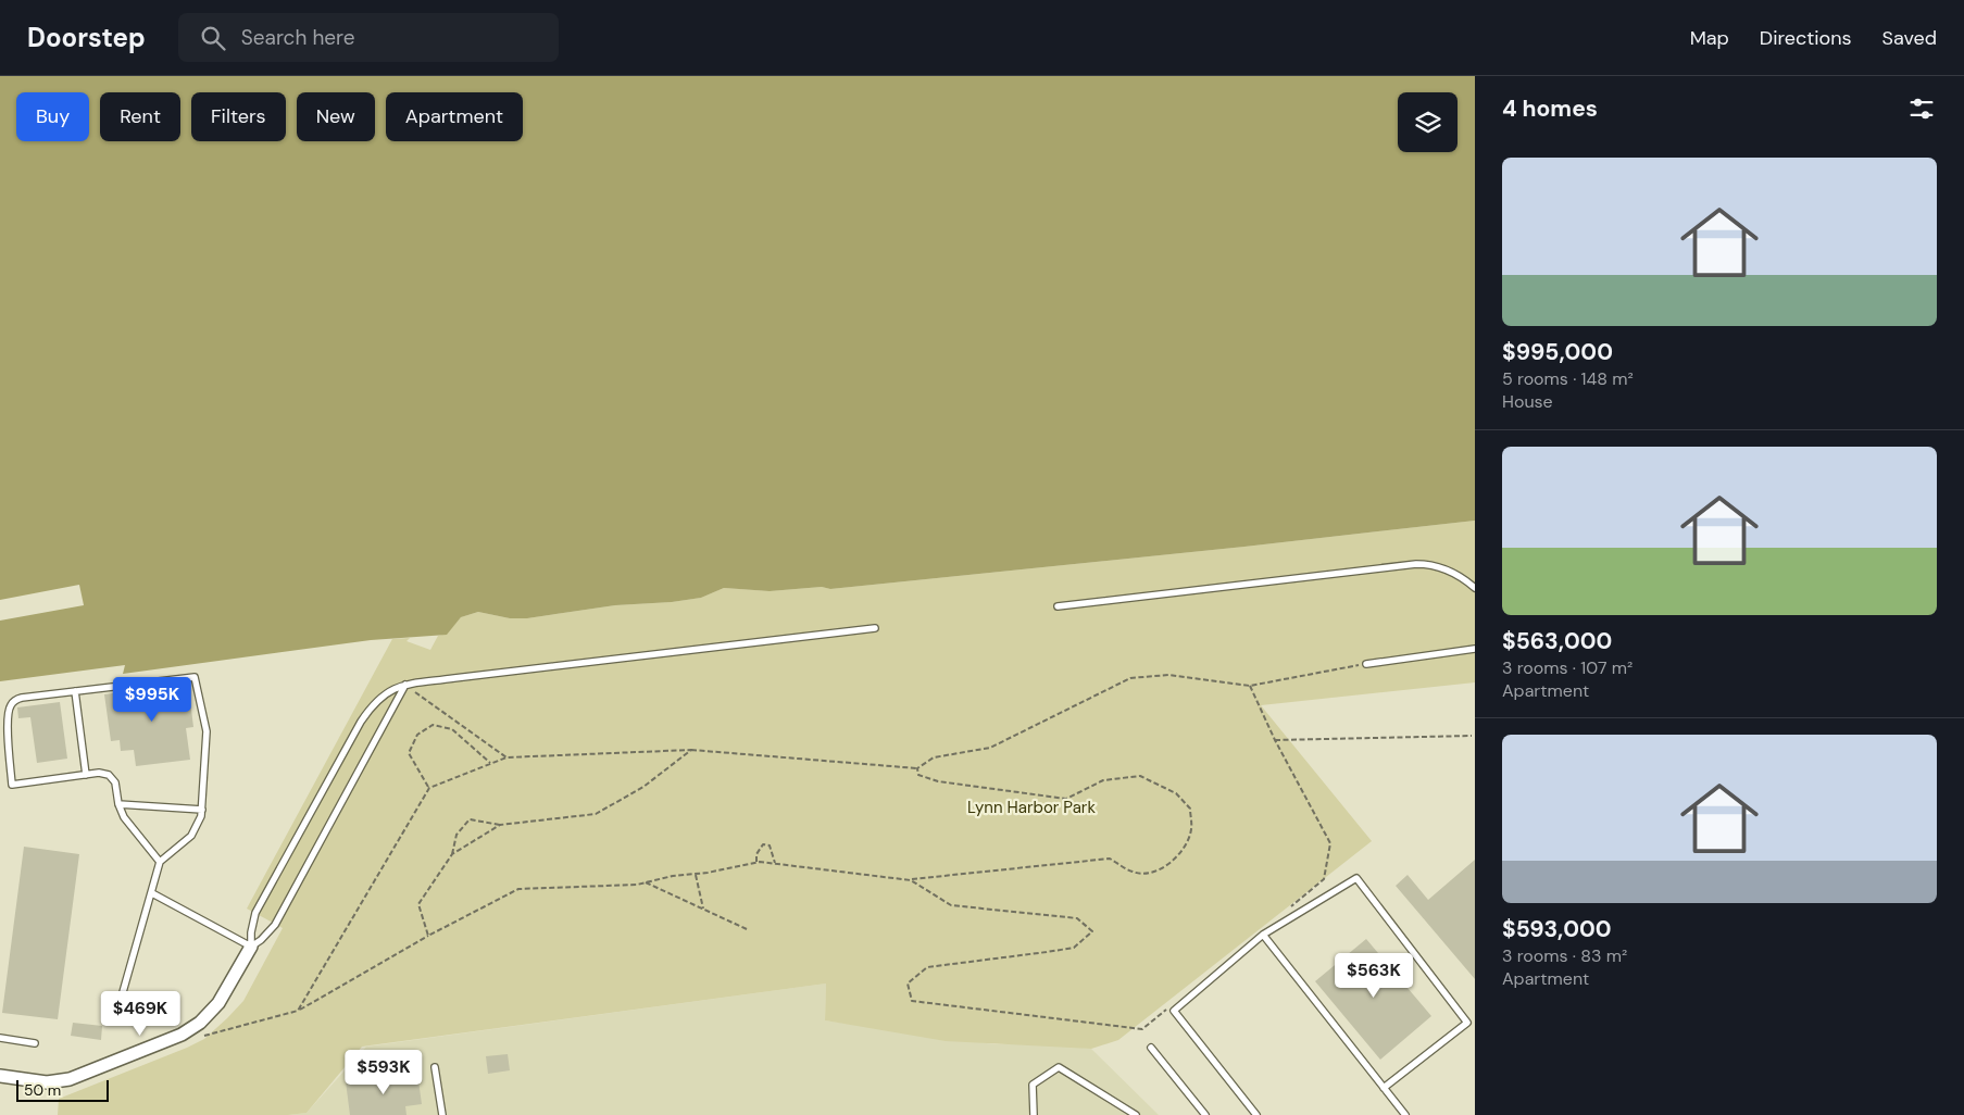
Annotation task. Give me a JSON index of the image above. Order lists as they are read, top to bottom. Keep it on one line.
{"parks":["Lynn Harbor Park"],"scale_bar":"50 m","page":{"header":"Doorstep","search":"Search here","nav":["Map","Directions","Saved"],"heading":"4 homes","chip":["Buy","Rent","Filters","New","Apartment"],"list":[{"name":"$995,000","note":"5 rooms · 148 m² · House"},{"name":"$563,000","note":"3 rooms · 107 m² · Apartment"},{"name":"$593,000","note":"3 rooms · 83 m² · Apartment"}],"price":["$995K","$563K","$469K","$593K"],"scale":"50 m"}}
